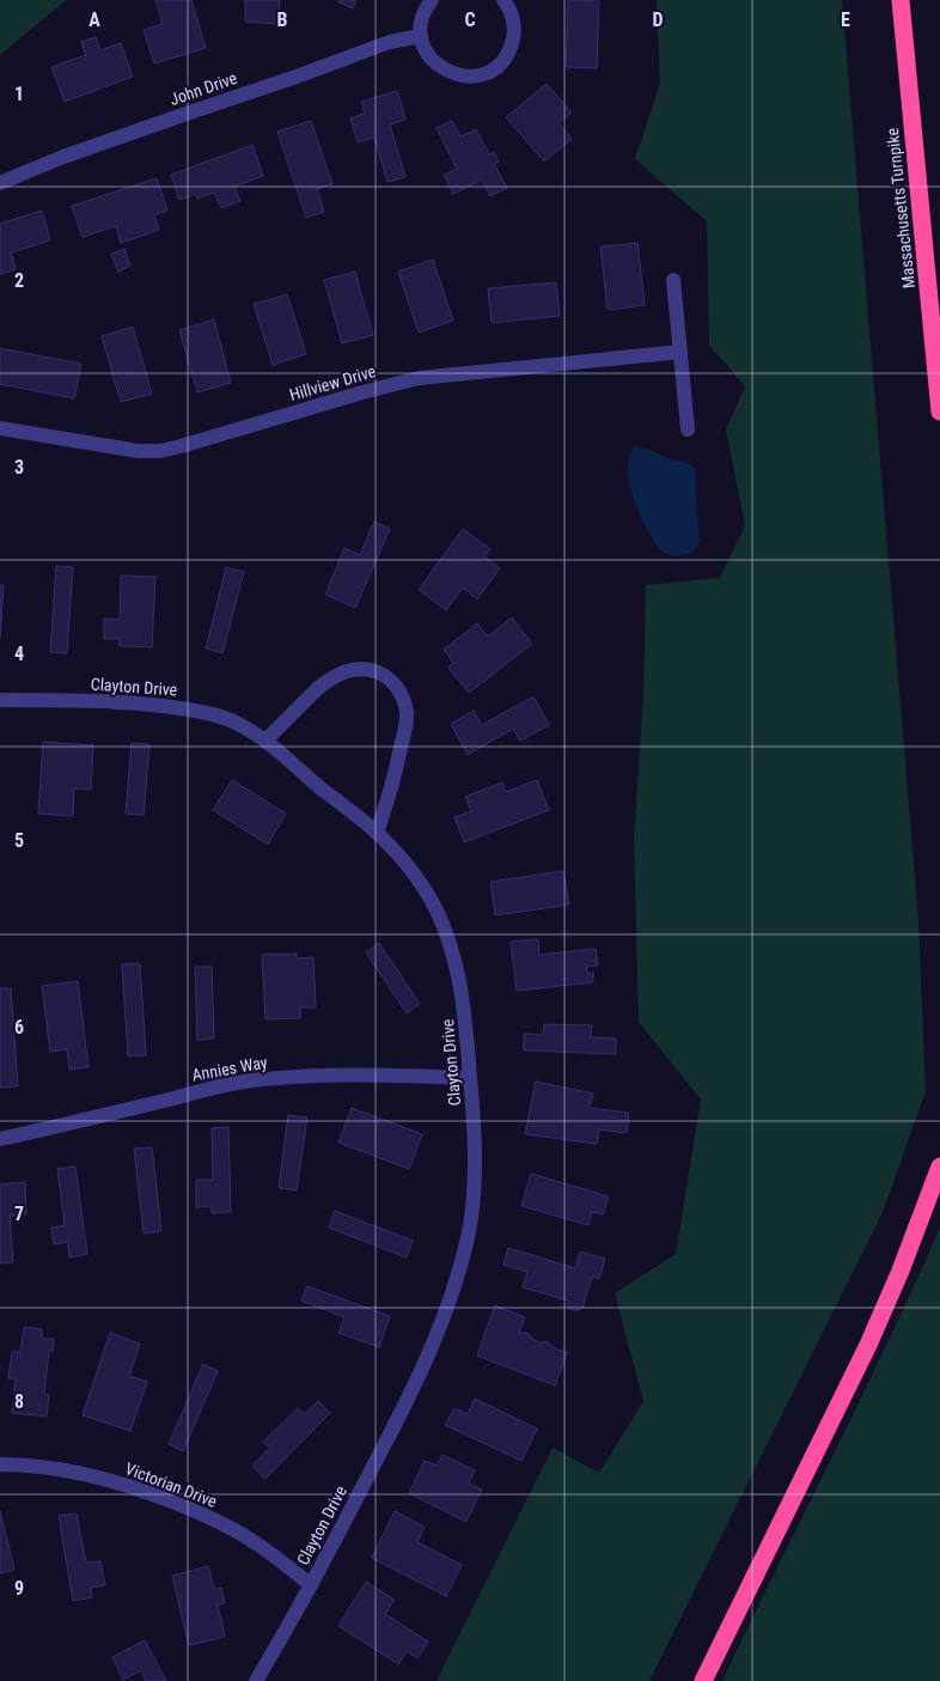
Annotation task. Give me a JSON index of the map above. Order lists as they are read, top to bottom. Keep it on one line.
{"streets":{"highway":["Massachusetts Turnpike"],"street":["John Drive","Hillview Drive","Clayton Drive","Annies Way","Victorian Drive"]},"crossings":[["Clayton Drive","Annies Way"],["Clayton Drive","Victorian Drive"]],"grid":{"columns":["A","B","C","D","E"],"rows":["1","2","3","4","5","6","7","8","9"]}}
